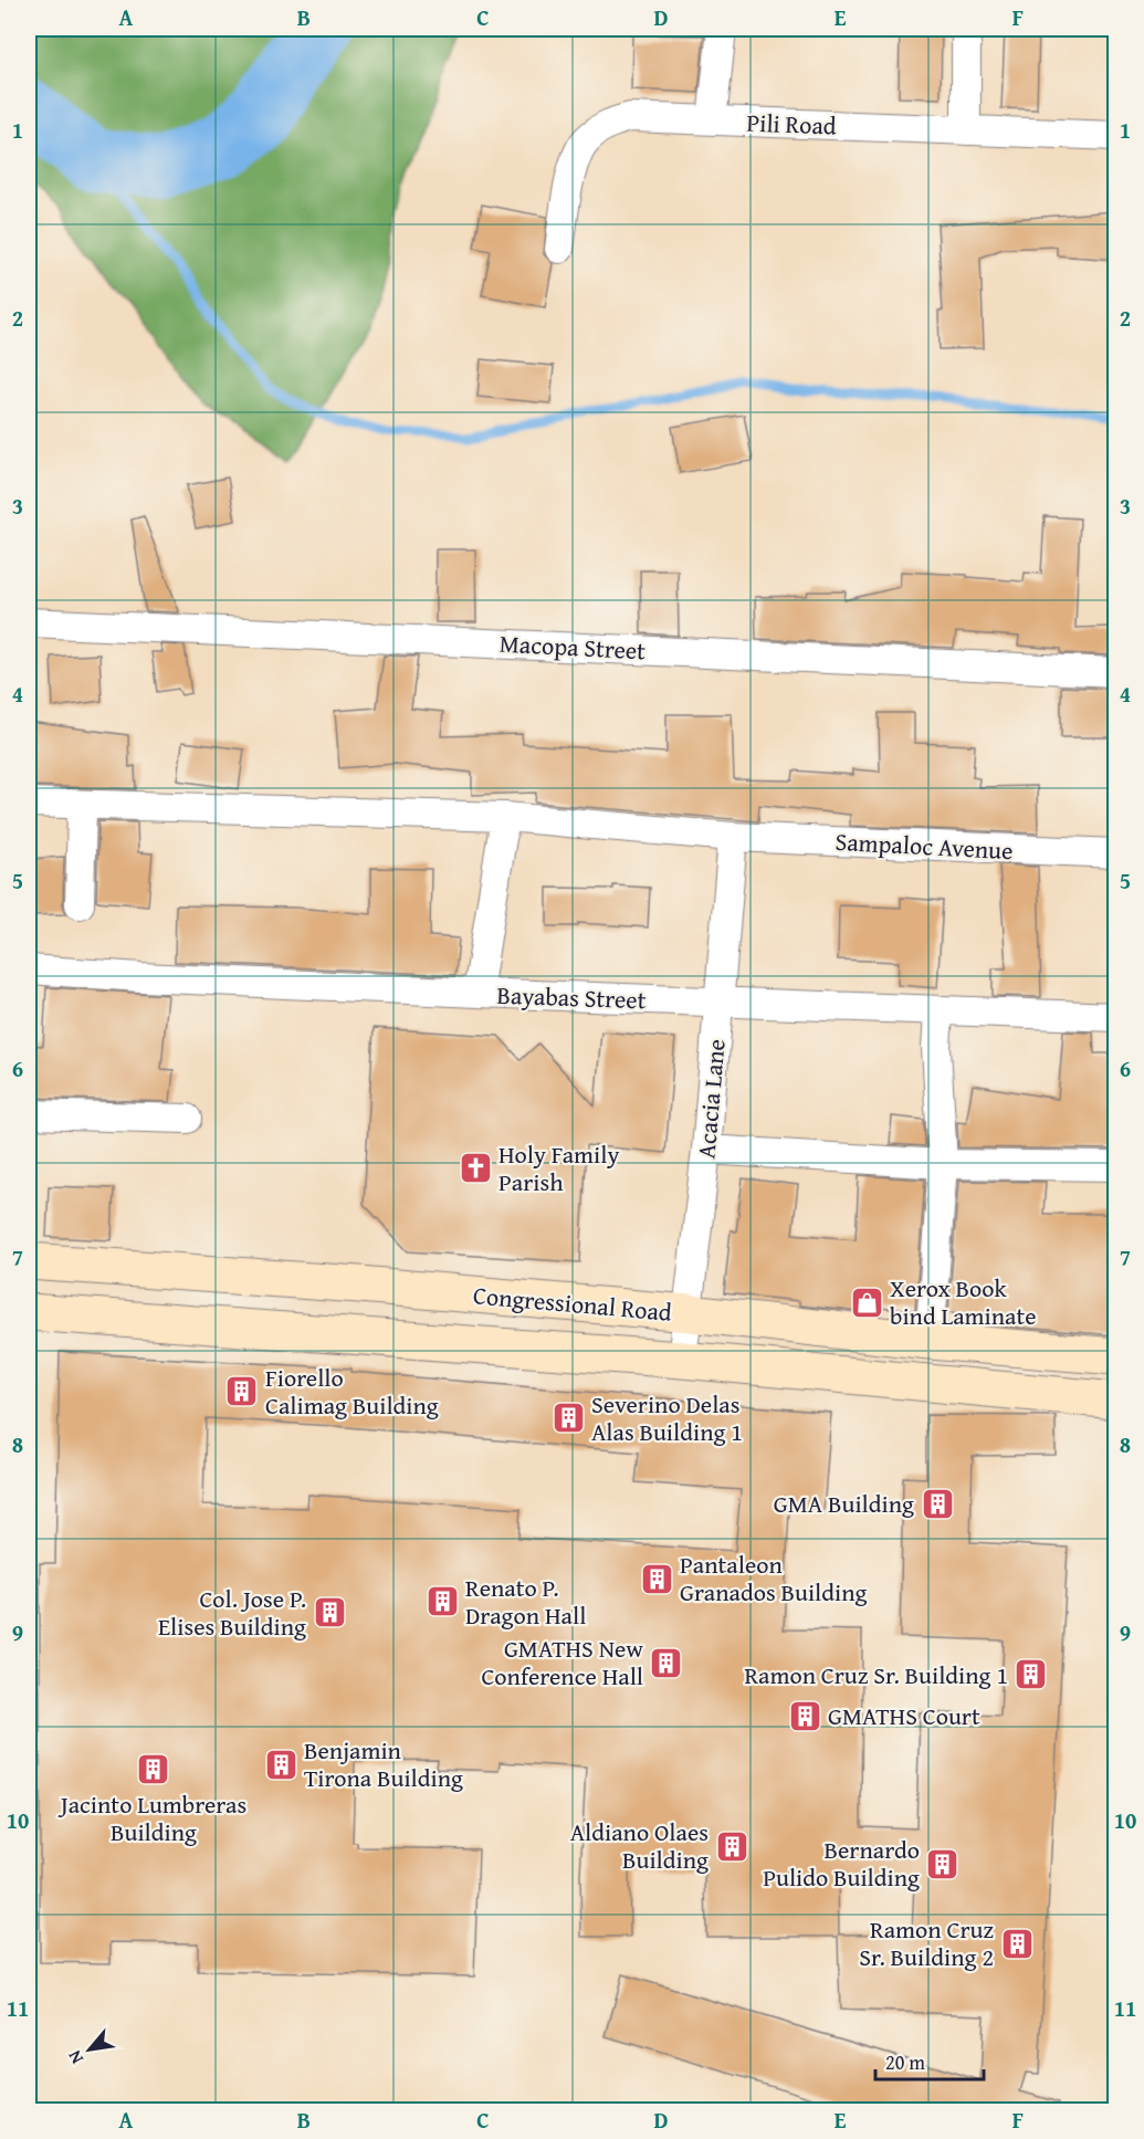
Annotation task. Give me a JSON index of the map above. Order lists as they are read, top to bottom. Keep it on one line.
{"streets":{"main road":["Congressional Road"],"street":["Pili Road","Macopa Street","Sampaloc Avenue","Bayabas Street","Acacia Lane"]},"crossings":[["Sampaloc Avenue","Acacia Lane"],["Bayabas Street","Acacia Lane"],["Acacia Lane","Congressional Road"]],"places":{"church":["Holy Family Parish"],"shop":["Xerox Book bind Laminate"],"building":["Fiorello Calimag Building","Severino Delas Alas Building 1","GMA Building","Pantaleon Granados Building","Renato P. Dragon Hall","Col. Jose P. Elises Building","GMATHS New Conference Hall","Ramon Cruz Sr. Building 1","GMATHS Court","Benjamin Tirona Building","Jacinto Lumbreras Building","Aldiano Olaes Building","Bernardo Pulido Building","Ramon Cruz Sr. Building 2"]},"scale_bar":"20 m","north":"bottom left","grid":{"columns":["A","B","C","D","E","F"],"rows":["1","2","3","4","5","6","7","8","9","10","11"]}}
